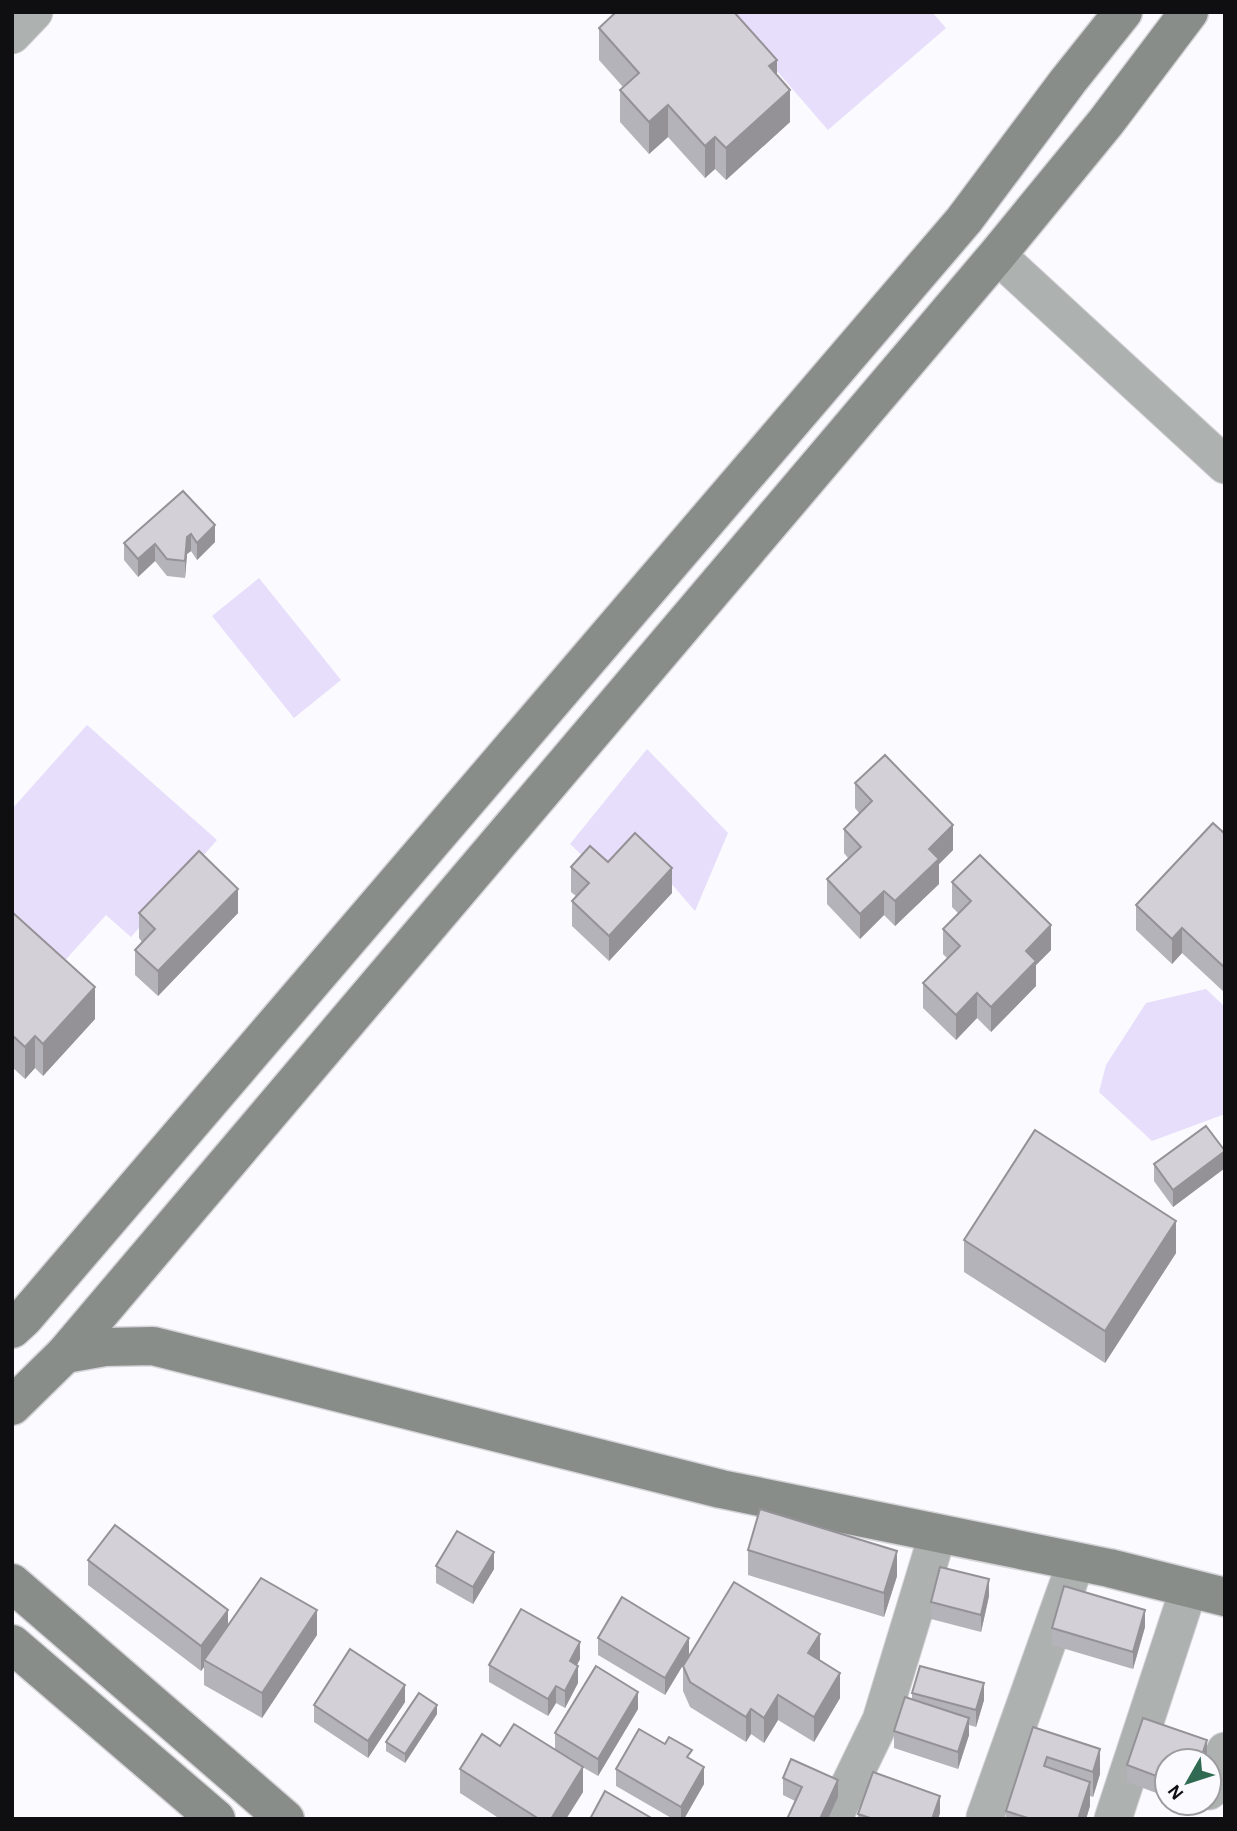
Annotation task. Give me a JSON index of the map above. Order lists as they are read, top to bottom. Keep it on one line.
{"north":"bottom left"}
